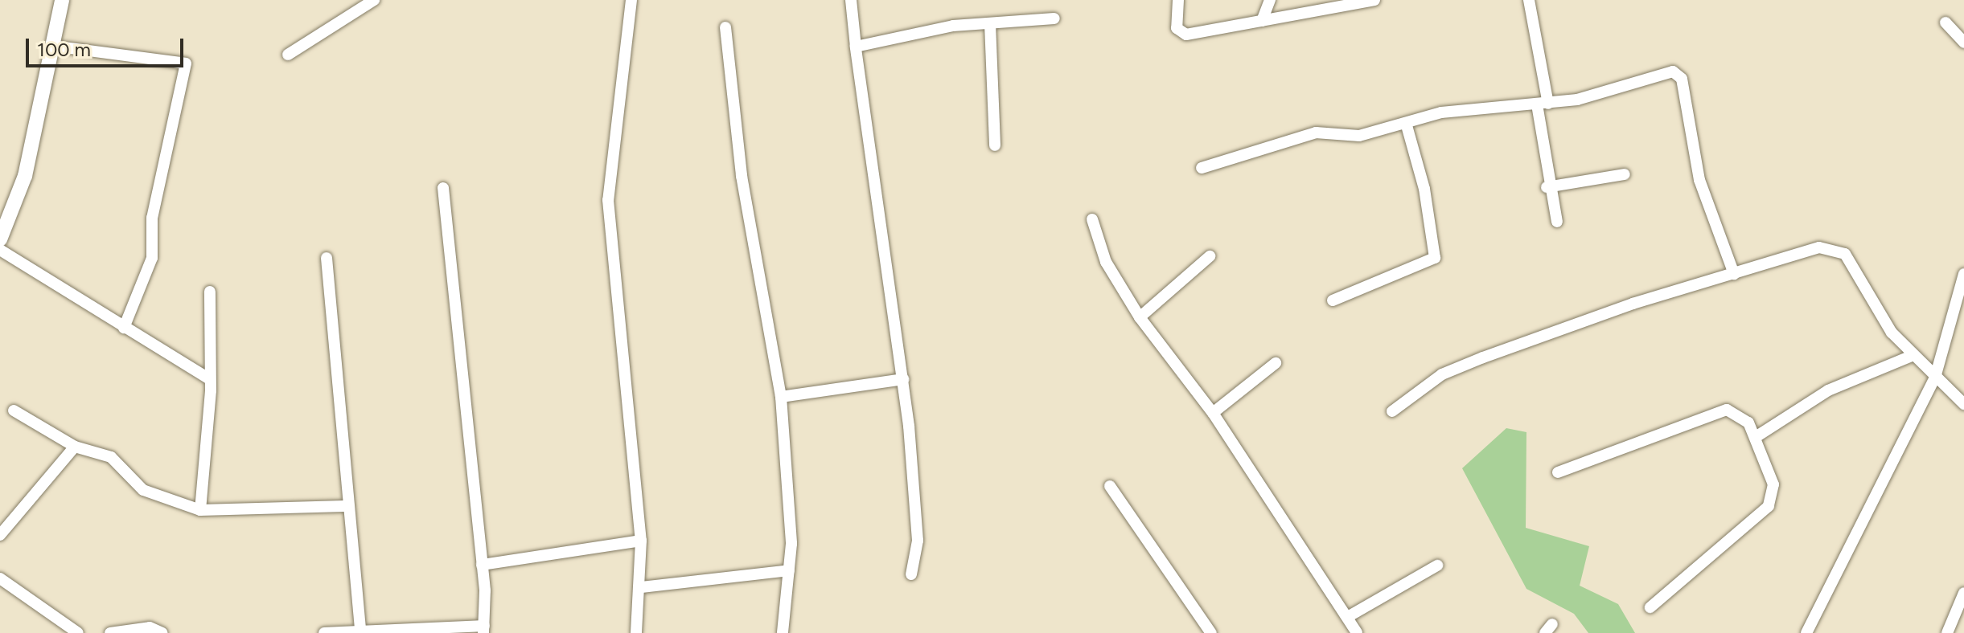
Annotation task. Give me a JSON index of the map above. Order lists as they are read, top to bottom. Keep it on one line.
{"scale_bar":"100 m"}
